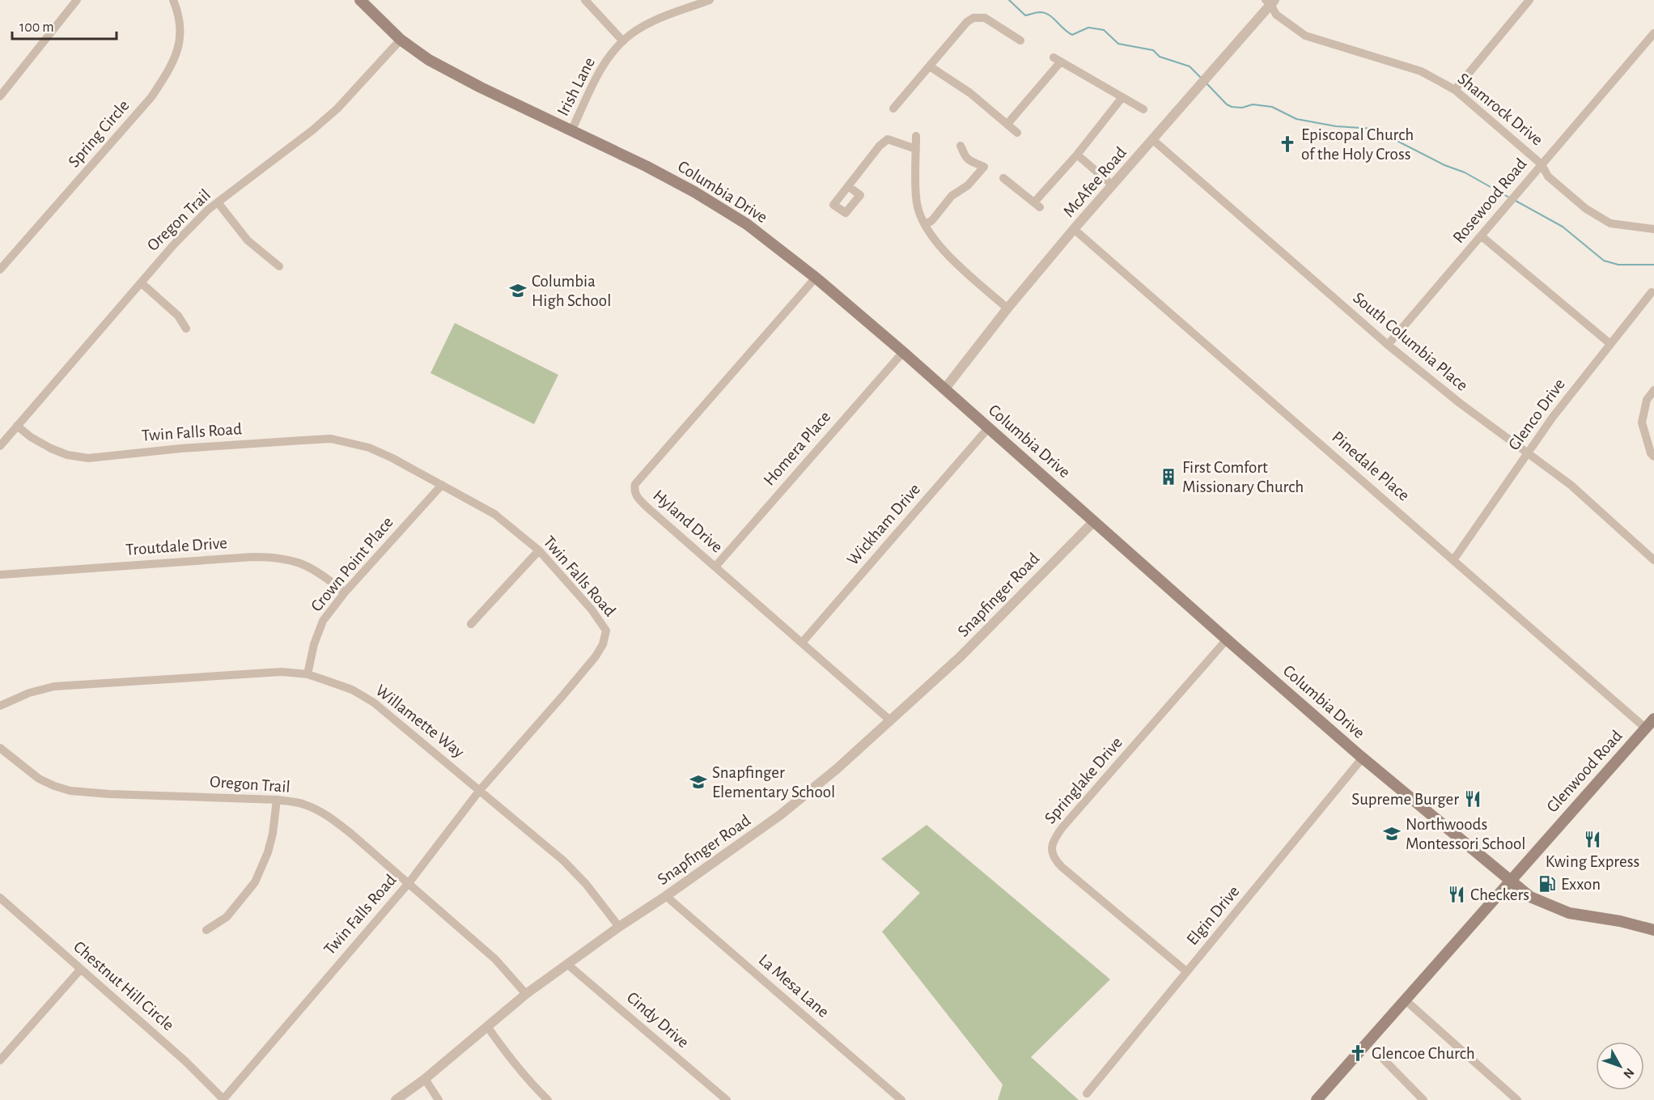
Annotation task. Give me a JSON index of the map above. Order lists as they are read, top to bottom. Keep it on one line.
{"streets":{"main road":["Columbia Drive","Glenwood Road"],"street":["Irish Lane","Shamrock Drive","Spring Circle","McAfee Road","Rosewood Road","Oregon Trail","South Columbia Place","Glenco Drive","Twin Falls Road","Homera Place","Pinedale Place","Hyland Drive","Wickham Drive","Troutdale Drive","Crown Point Place","Snapfinger Road","Willamette Way","Springlake Drive","Elgin Drive","Chestnut Hill Circle","La Mesa Lane","Cindy Drive"]},"crossings":[["Irish Lane","Columbia Drive"],["Shamrock Drive","McAfee Road"],["Shamrock Drive","Rosewood Road"],["McAfee Road","Columbia Drive"],["McAfee Road","South Columbia Place"],["McAfee Road","Pinedale Place"],["Columbia Drive","Oregon Trail"],["Columbia Drive","Homera Place"],["Columbia Drive","Hyland Drive"],["Columbia Drive","Wickham Drive"],["Columbia Drive","Snapfinger Road"],["Columbia Drive","Glenwood Road"],["Columbia Drive","Springlake Drive"],["Columbia Drive","Elgin Drive"],["Rosewood Road","South Columbia Place"],["Oregon Trail","Twin Falls Road"],["Oregon Trail","Snapfinger Road"],["South Columbia Place","Glenco Drive"],["Glenco Drive","Pinedale Place"],["Twin Falls Road","Crown Point Place"],["Twin Falls Road","Willamette Way"],["Twin Falls Road","Chestnut Hill Circle"],["Homera Place","Hyland Drive"],["Pinedale Place","Glenwood Road"],["Hyland Drive","Wickham Drive"],["Hyland Drive","Snapfinger Road"],["Troutdale Drive","Crown Point Place"],["Crown Point Place","Willamette Way"],["Snapfinger Road","Willamette Way"],["Snapfinger Road","La Mesa Lane"],["Snapfinger Road","Cindy Drive"],["Springlake Drive","Elgin Drive"]],"places":{"church":["Episcopal Church of the Holy Cross","Glencoe Church"],"school or university":["Columbia High School","Snapfinger Elementary School","Northwoods Montessori School"],"building":["First Comfort Missionary Church"],"restaurant":["Supreme Burger","Kwing Express","Checkers"],"fuel station":["Exxon"]},"scale_bar":"100 m","north":"bottom right"}
